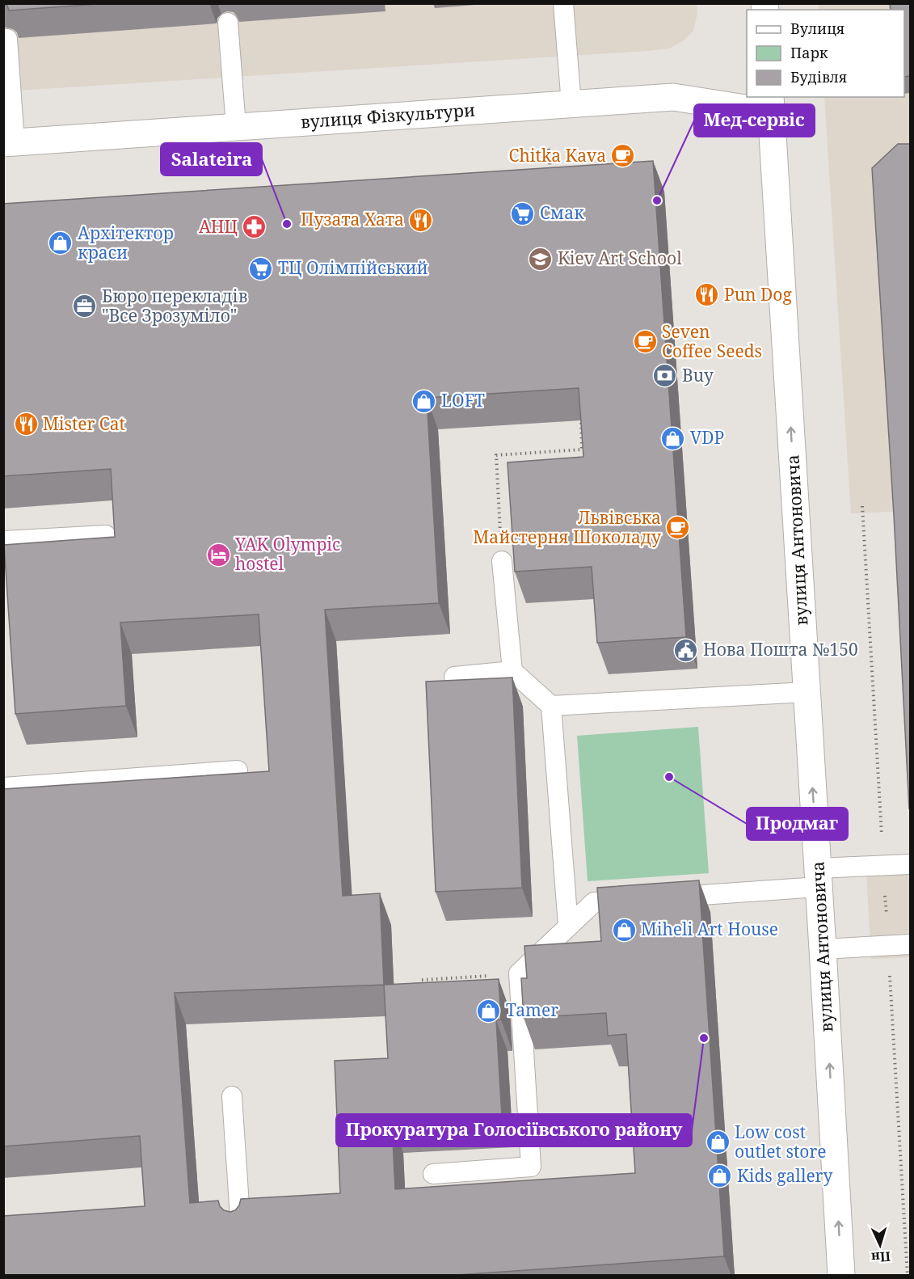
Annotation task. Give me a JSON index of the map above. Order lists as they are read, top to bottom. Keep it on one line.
{"streets":{"main road":["вулиця Фізкультури","вулиця Антоновича"]},"crossings":[["вулиця Фізкультури","вулиця Антоновича"]],"one_way":["вулиця Антоновича"],"places":{"cafe":["Chitka Kava","Seven Coffee Seeds","Львівська Майстерня Шоколаду"],"other":["Мед-сервіс","Salateira","Продмаг","Прокуратура Голосіївського району"],"supermarket":["Смак","ТЦ Олімпійський"],"restaurant":["Пузата Хата","Pun Dog","Mister Cat"],"pharmacy":["АНЦ"],"shop":["Архітектор краси","LOFT","VDP","Miheli Art House","Tamer","Low cost outlet store","Kids gallery"],"school or university":["Kiev Art School"],"office":["Бюро перекладів \"Все Зрозуміло\""],"bank":["Buy"],"hotel":["YAK Olympic hostel"],"public building":["Нова Пошта №150"]},"legend":["Вулиця","Парк","Будівля"],"north":"bottom"}
